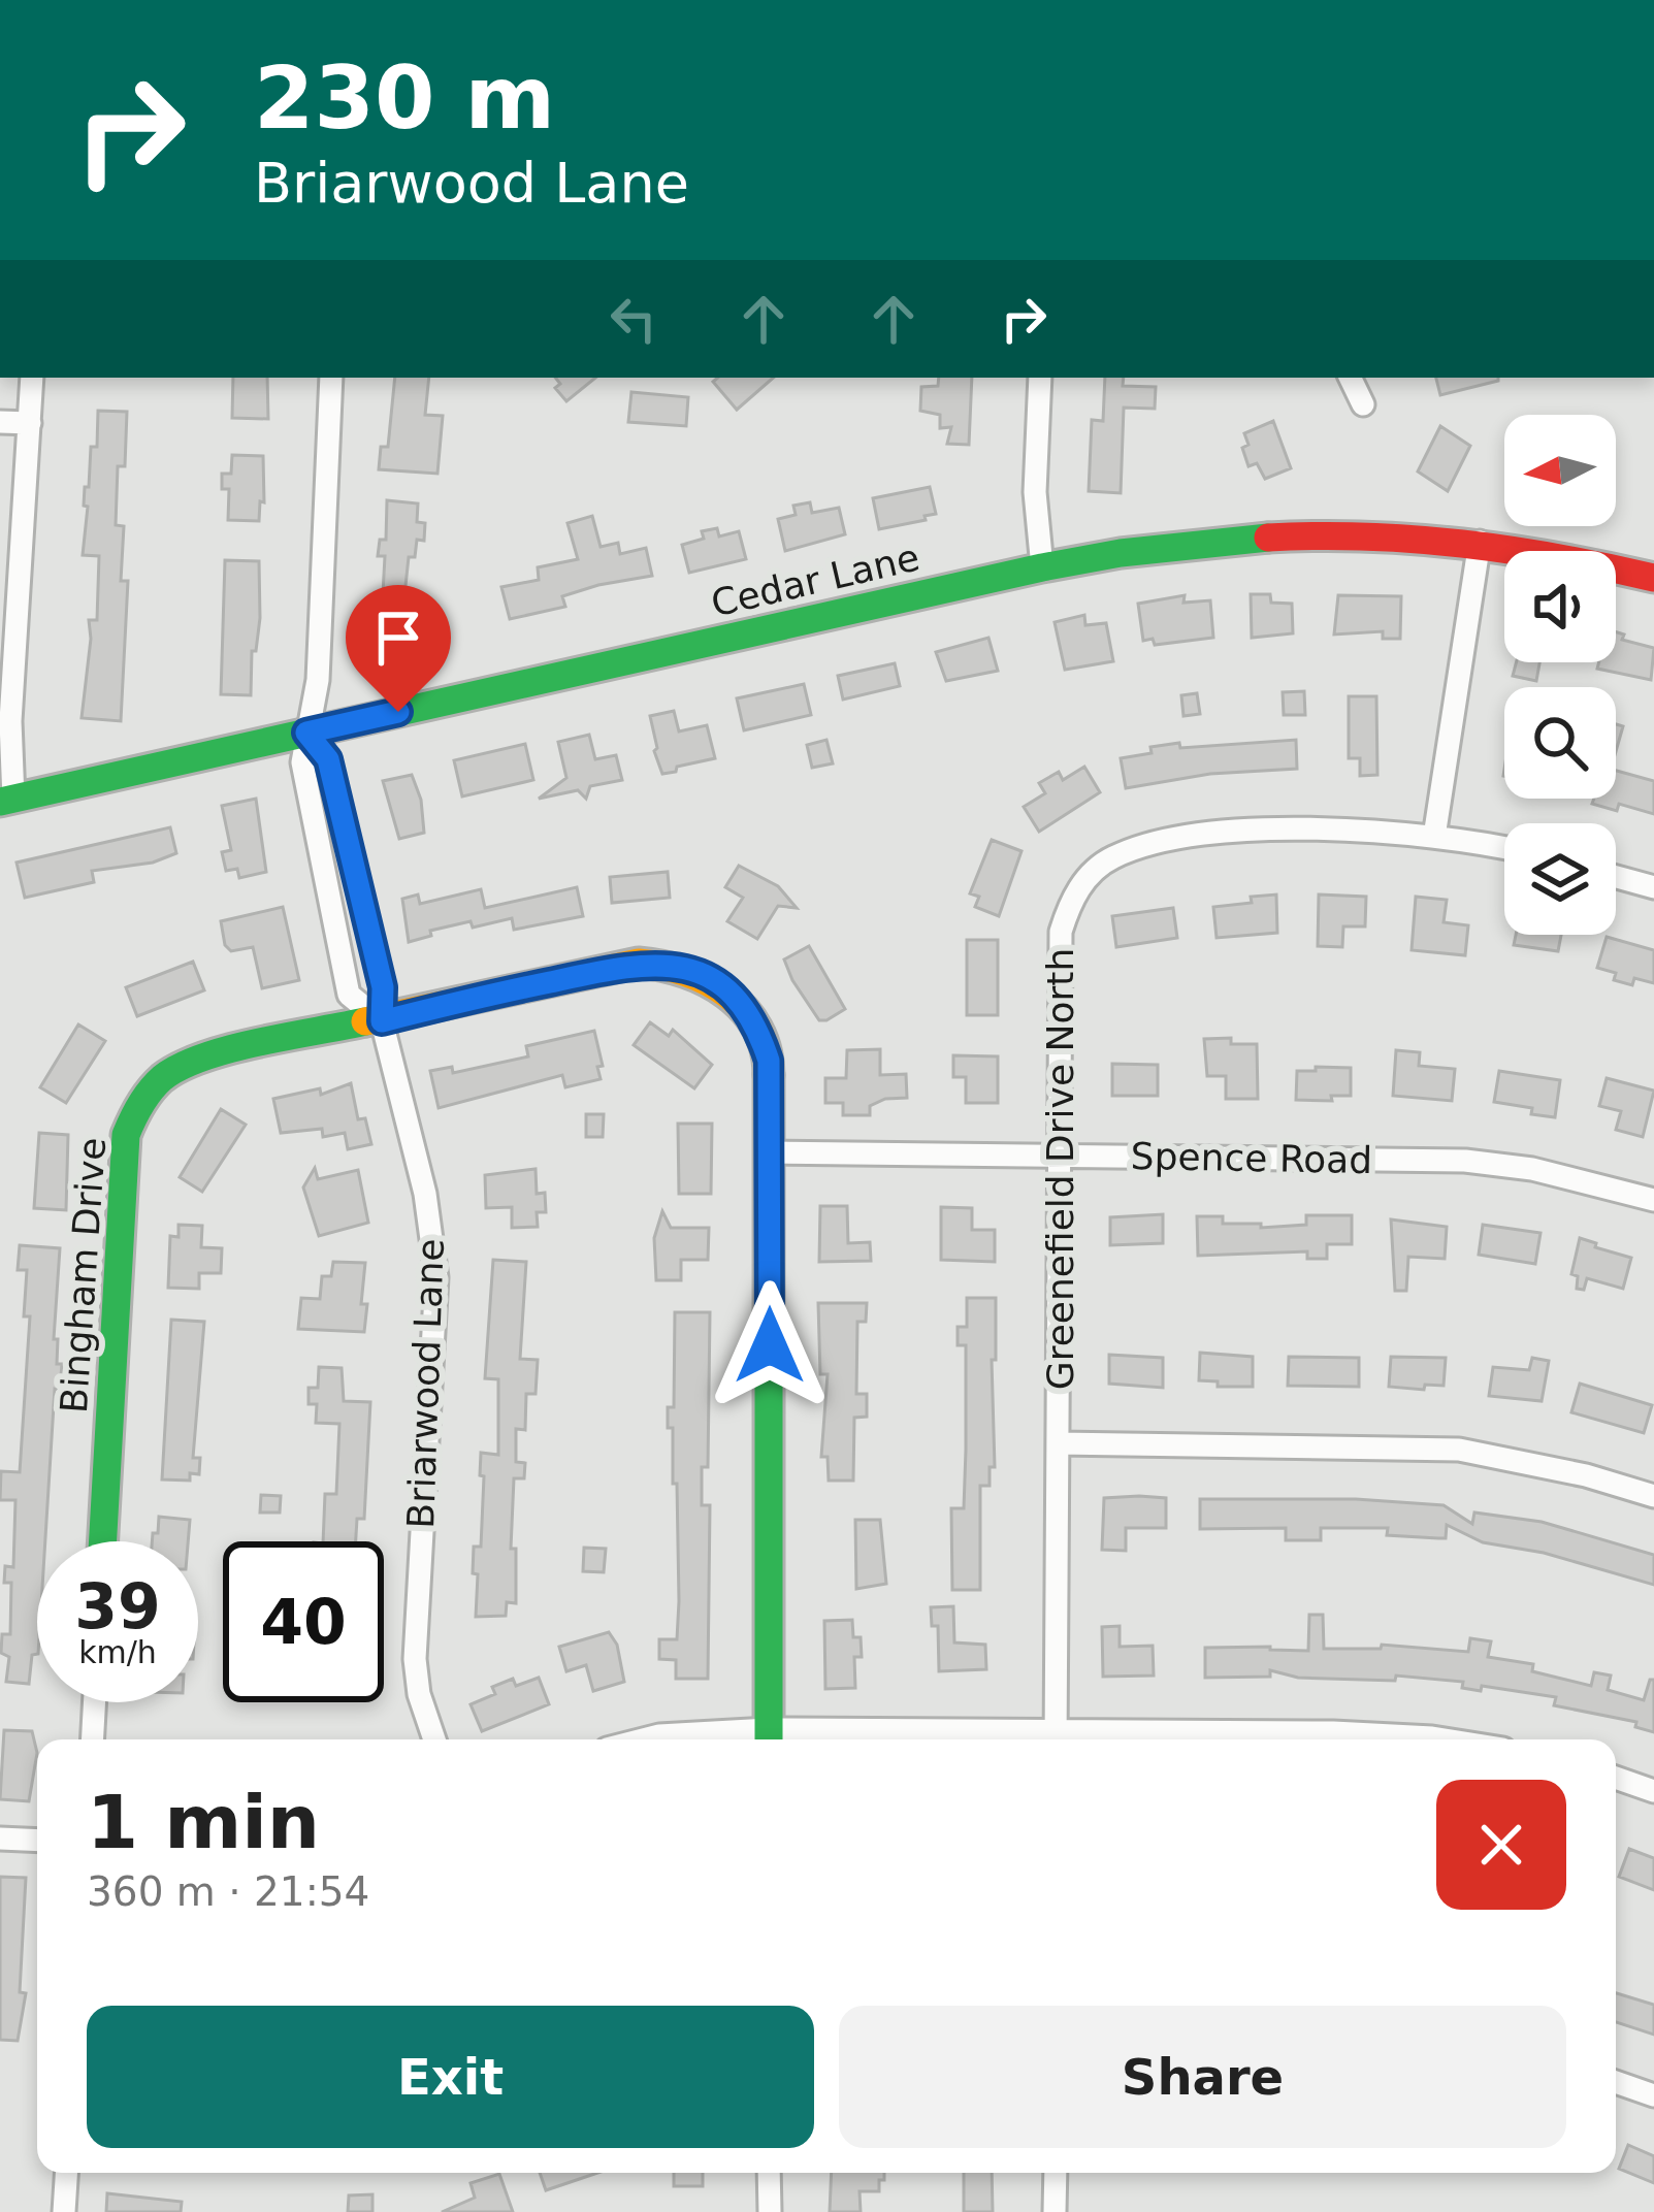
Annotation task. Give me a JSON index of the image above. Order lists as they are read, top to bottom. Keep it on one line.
{"streets":{"street":["Cedar Lane","Spence Road","Greenefield Drive North","Bingham Drive","Briarwood Lane"]},"crossings":[["Cedar Lane","Briarwood Lane"],["Spence Road","Greenefield Drive North"],["Spence Road","Bingham Drive"],["Bingham Drive","Briarwood Lane"]],"north":"left","page":{"turn":["230 m","Briarwood Lane"],"speed":"39 km/h","limit":"40","heading":["1 min","360 m · 21:54"],"buttons":["Exit","Share"]}}
